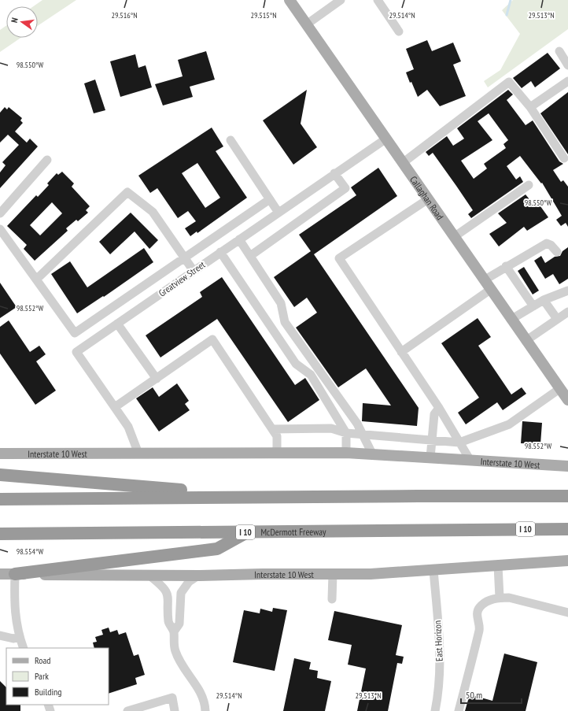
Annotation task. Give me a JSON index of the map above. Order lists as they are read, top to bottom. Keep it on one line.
{"streets":{"highway":["I 10","McDermott Freeway"],"main road":["Callaghan Road","Interstate 10 West"],"street":["Greatview Street","East Horizon"]},"crossings":[["Callaghan Road","Greatview Street"],["Greatview Street","Interstate 10 West"],["Interstate 10 West","East Horizon"]],"legend":["Road","Park","Building"],"scale_bar":"50 m","north":"left","coordinates":["29.516°N","29.515°N","29.514°N","29.513°N","98.550°W","98.552°W","98.554°W"]}
